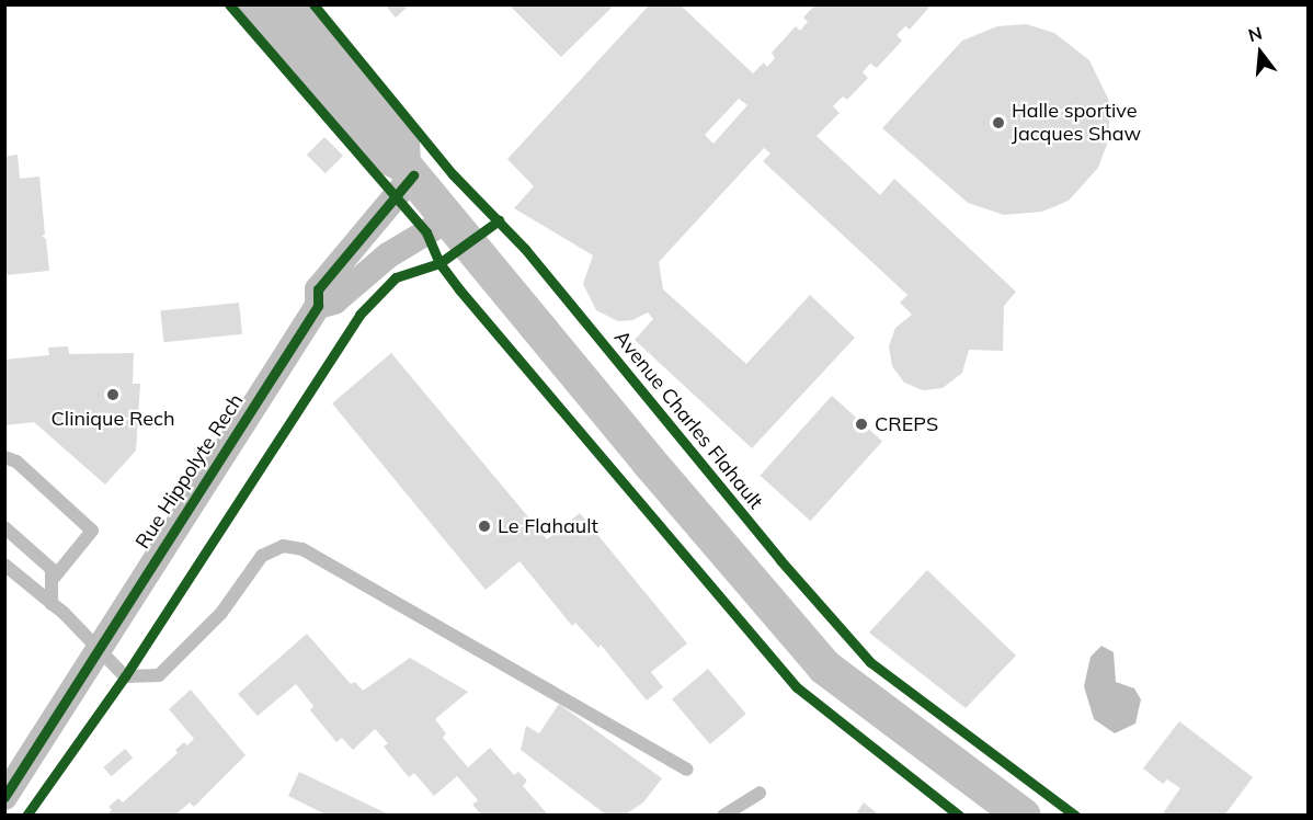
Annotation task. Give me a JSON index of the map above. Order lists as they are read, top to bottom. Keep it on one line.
{"streets":{"street":["Rue Hippolyte Rech"],"cycle path":["Avenue Charles Flahault"]},"places":["Halle sportive Jacques Shaw","Clinique Rech","CREPS","Le Flahault"],"north":"top"}
